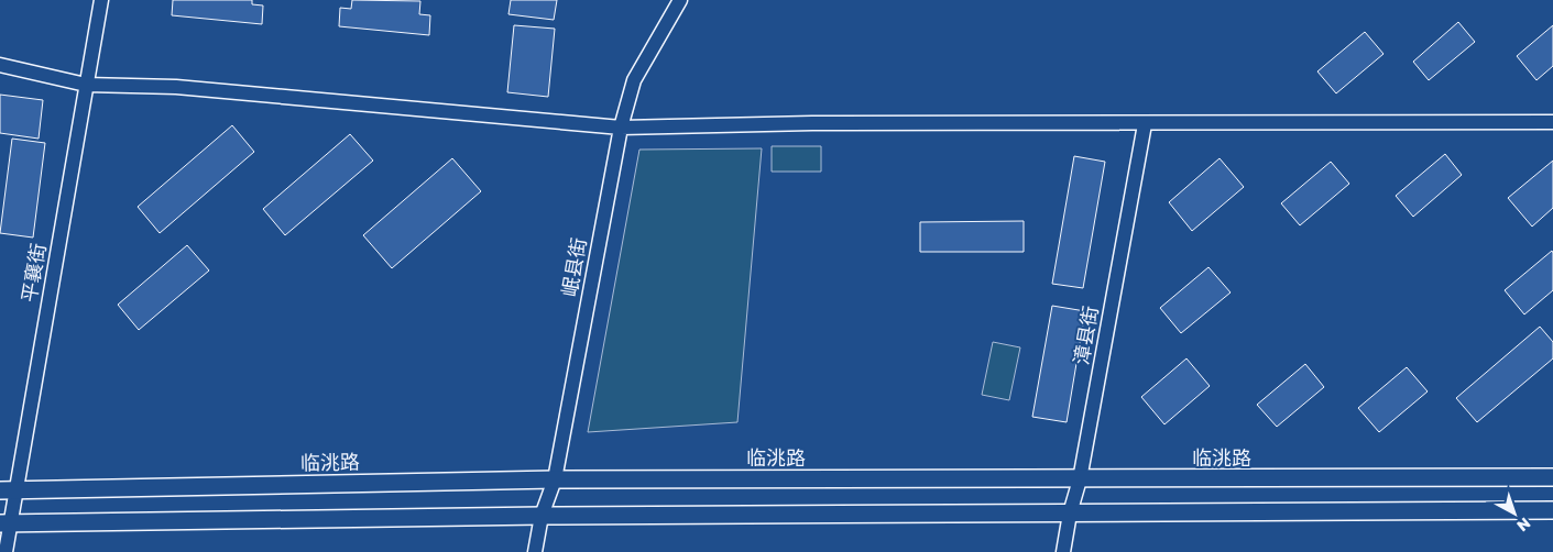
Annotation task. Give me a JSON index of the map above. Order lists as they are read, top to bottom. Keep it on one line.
{"streets":{"main road":["临洮路"],"street":["岷县街","平襄街","漳县街"]},"crossings":[["岷县街","临洮路"],["平襄街","临洮路"],["漳县街","临洮路"]],"north":"bottom right"}
